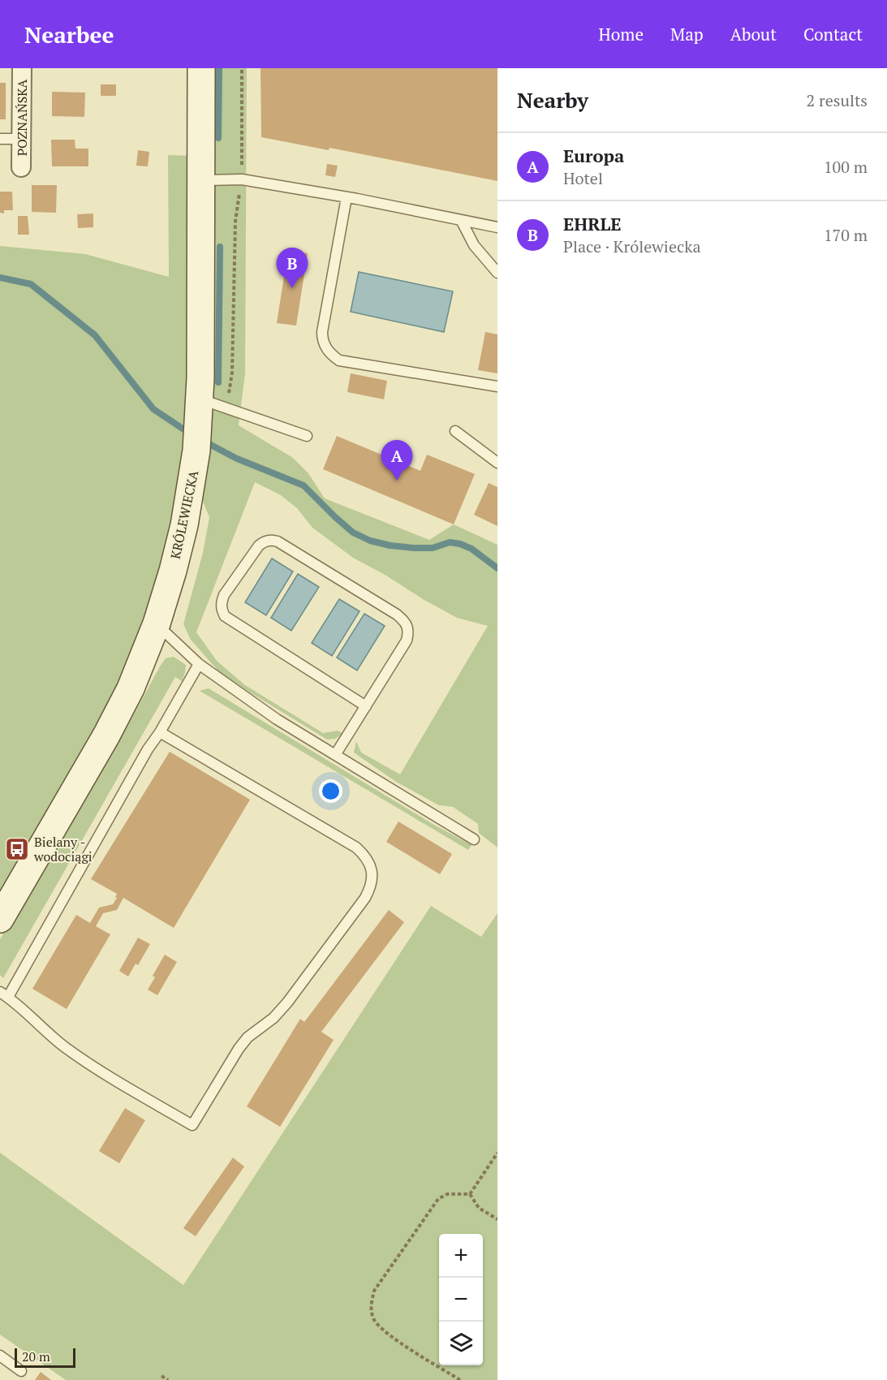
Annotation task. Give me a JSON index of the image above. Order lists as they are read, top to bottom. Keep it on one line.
{"streets":{"main road":["KRÓLEWIECKA"],"street":["POZNAŃSKA"]},"places":{"bus stop":["Bielany - wodociągi"]},"scale_bar":"20 m","page":{"header":"Nearbee","nav":["Home","Map","About","Contact"],"heading":["Nearby","2 results"],"list":[{"mark":"A","name":"Europa","note":"Hotel","value":"100 m"},{"mark":"B","name":"EHRLE","note":"Place · Królewiecka","value":"170 m"}],"pins":["B","A"],"map_buttons":["+","−"],"scale":"20 m"}}
